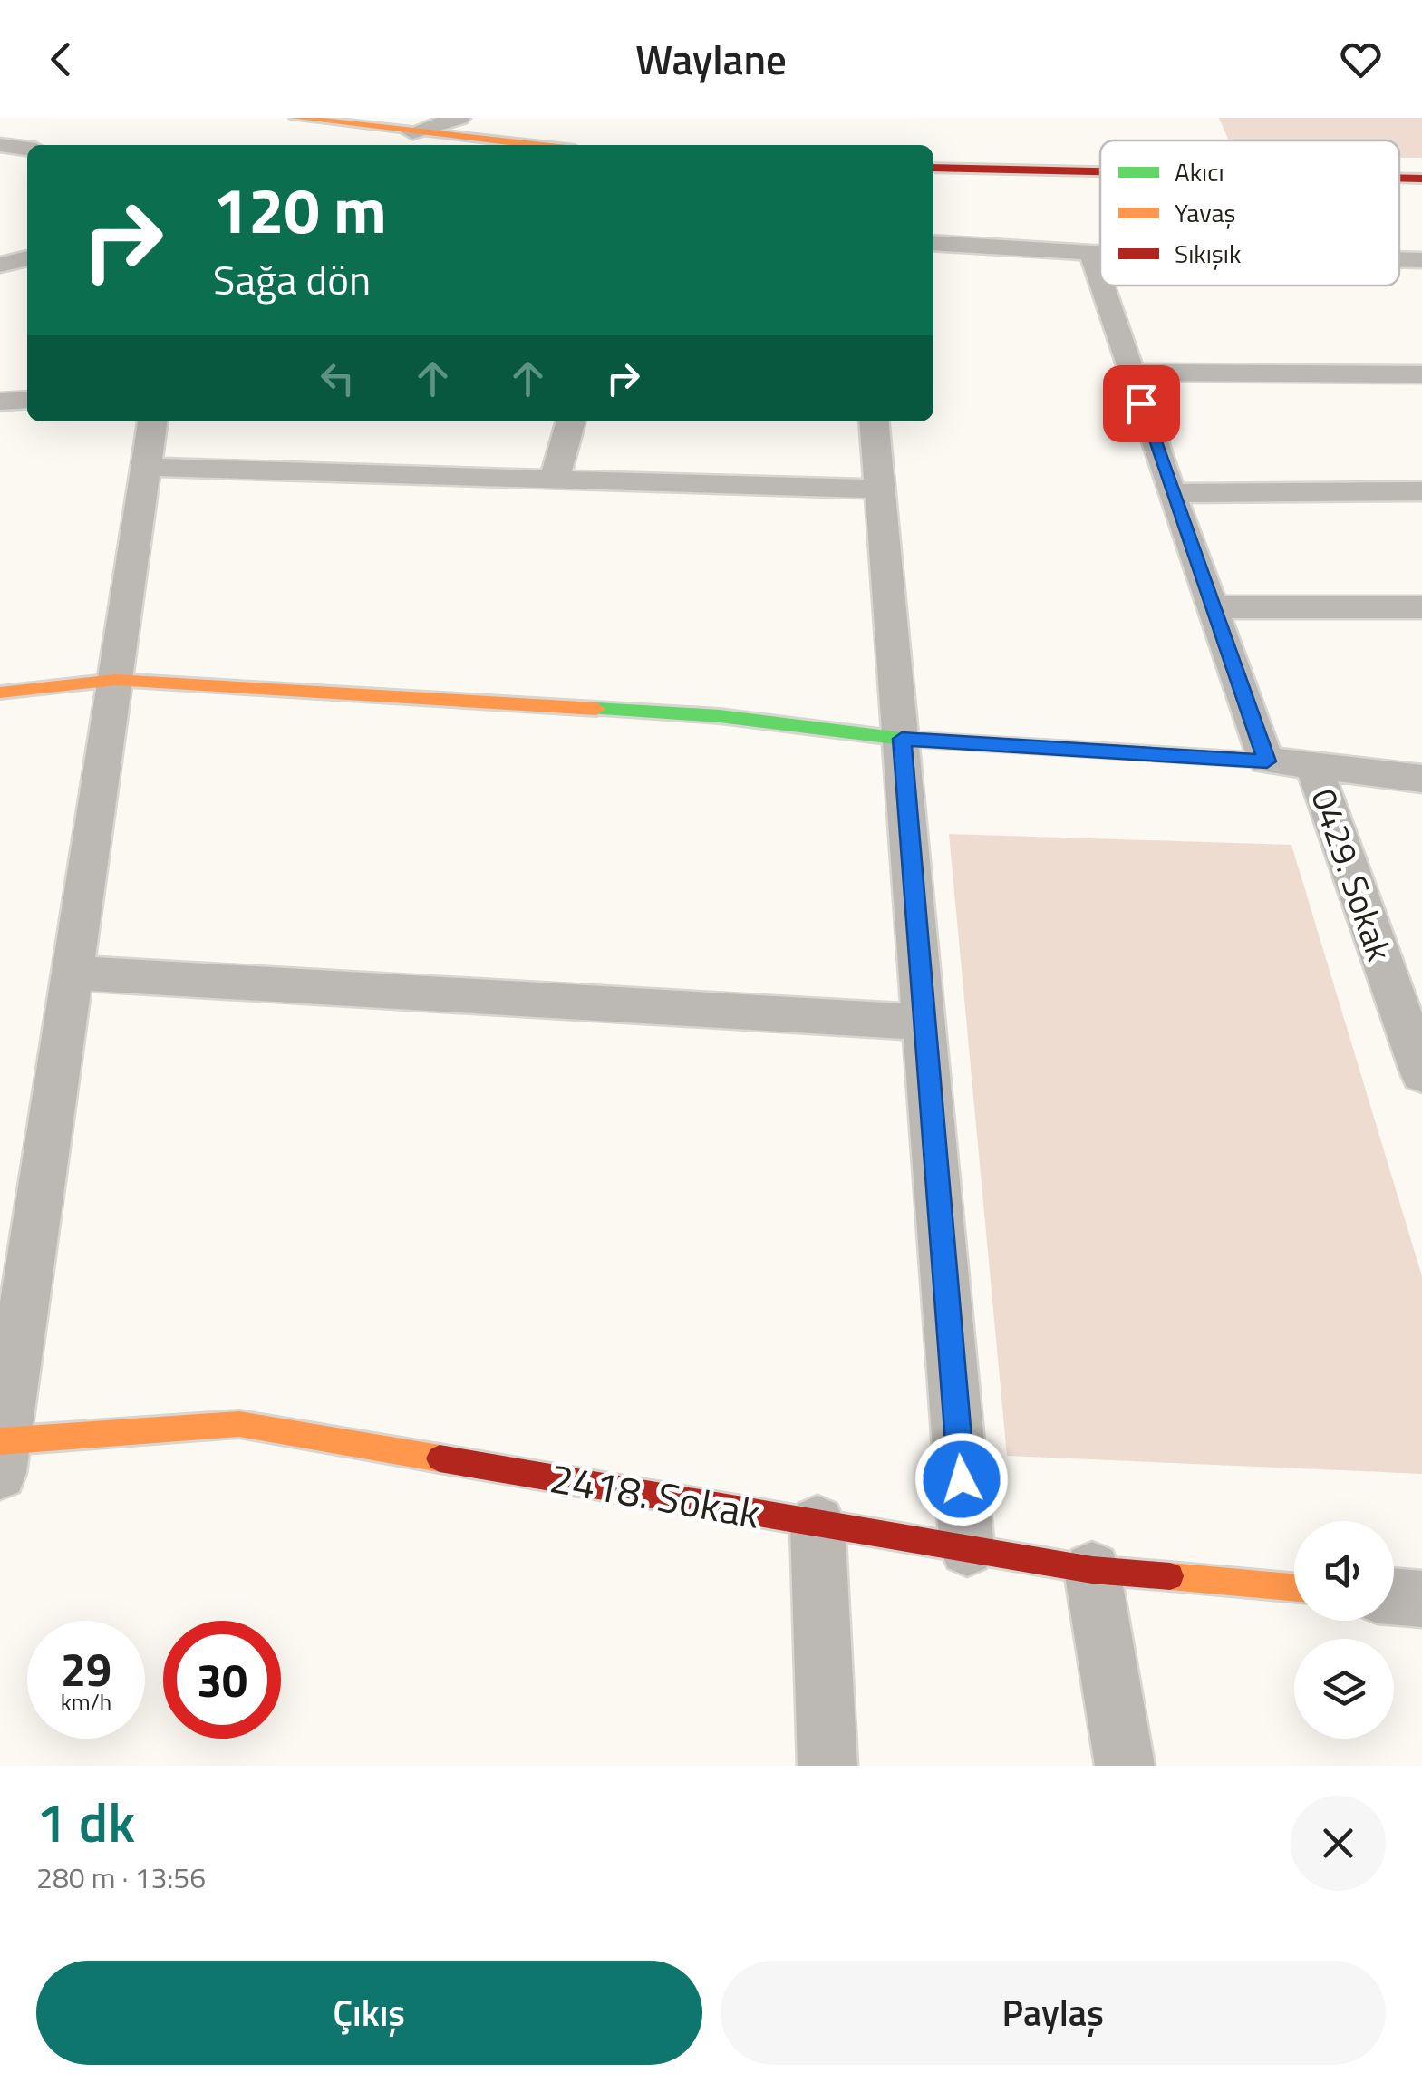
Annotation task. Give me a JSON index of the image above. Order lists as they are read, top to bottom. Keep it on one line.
{"streets":{"street":["0429. Sokak","2418. Sokak"]},"legend":["Akıcı","Yavaş","Sıkışık"],"page":{"header":"Waylane","turn":["120 m","Sağa dön"],"speed":"29 km/h","limit":"30","heading":["1 dk","280 m · 13:56"],"buttons":["Çıkış","Paylaş"]}}
